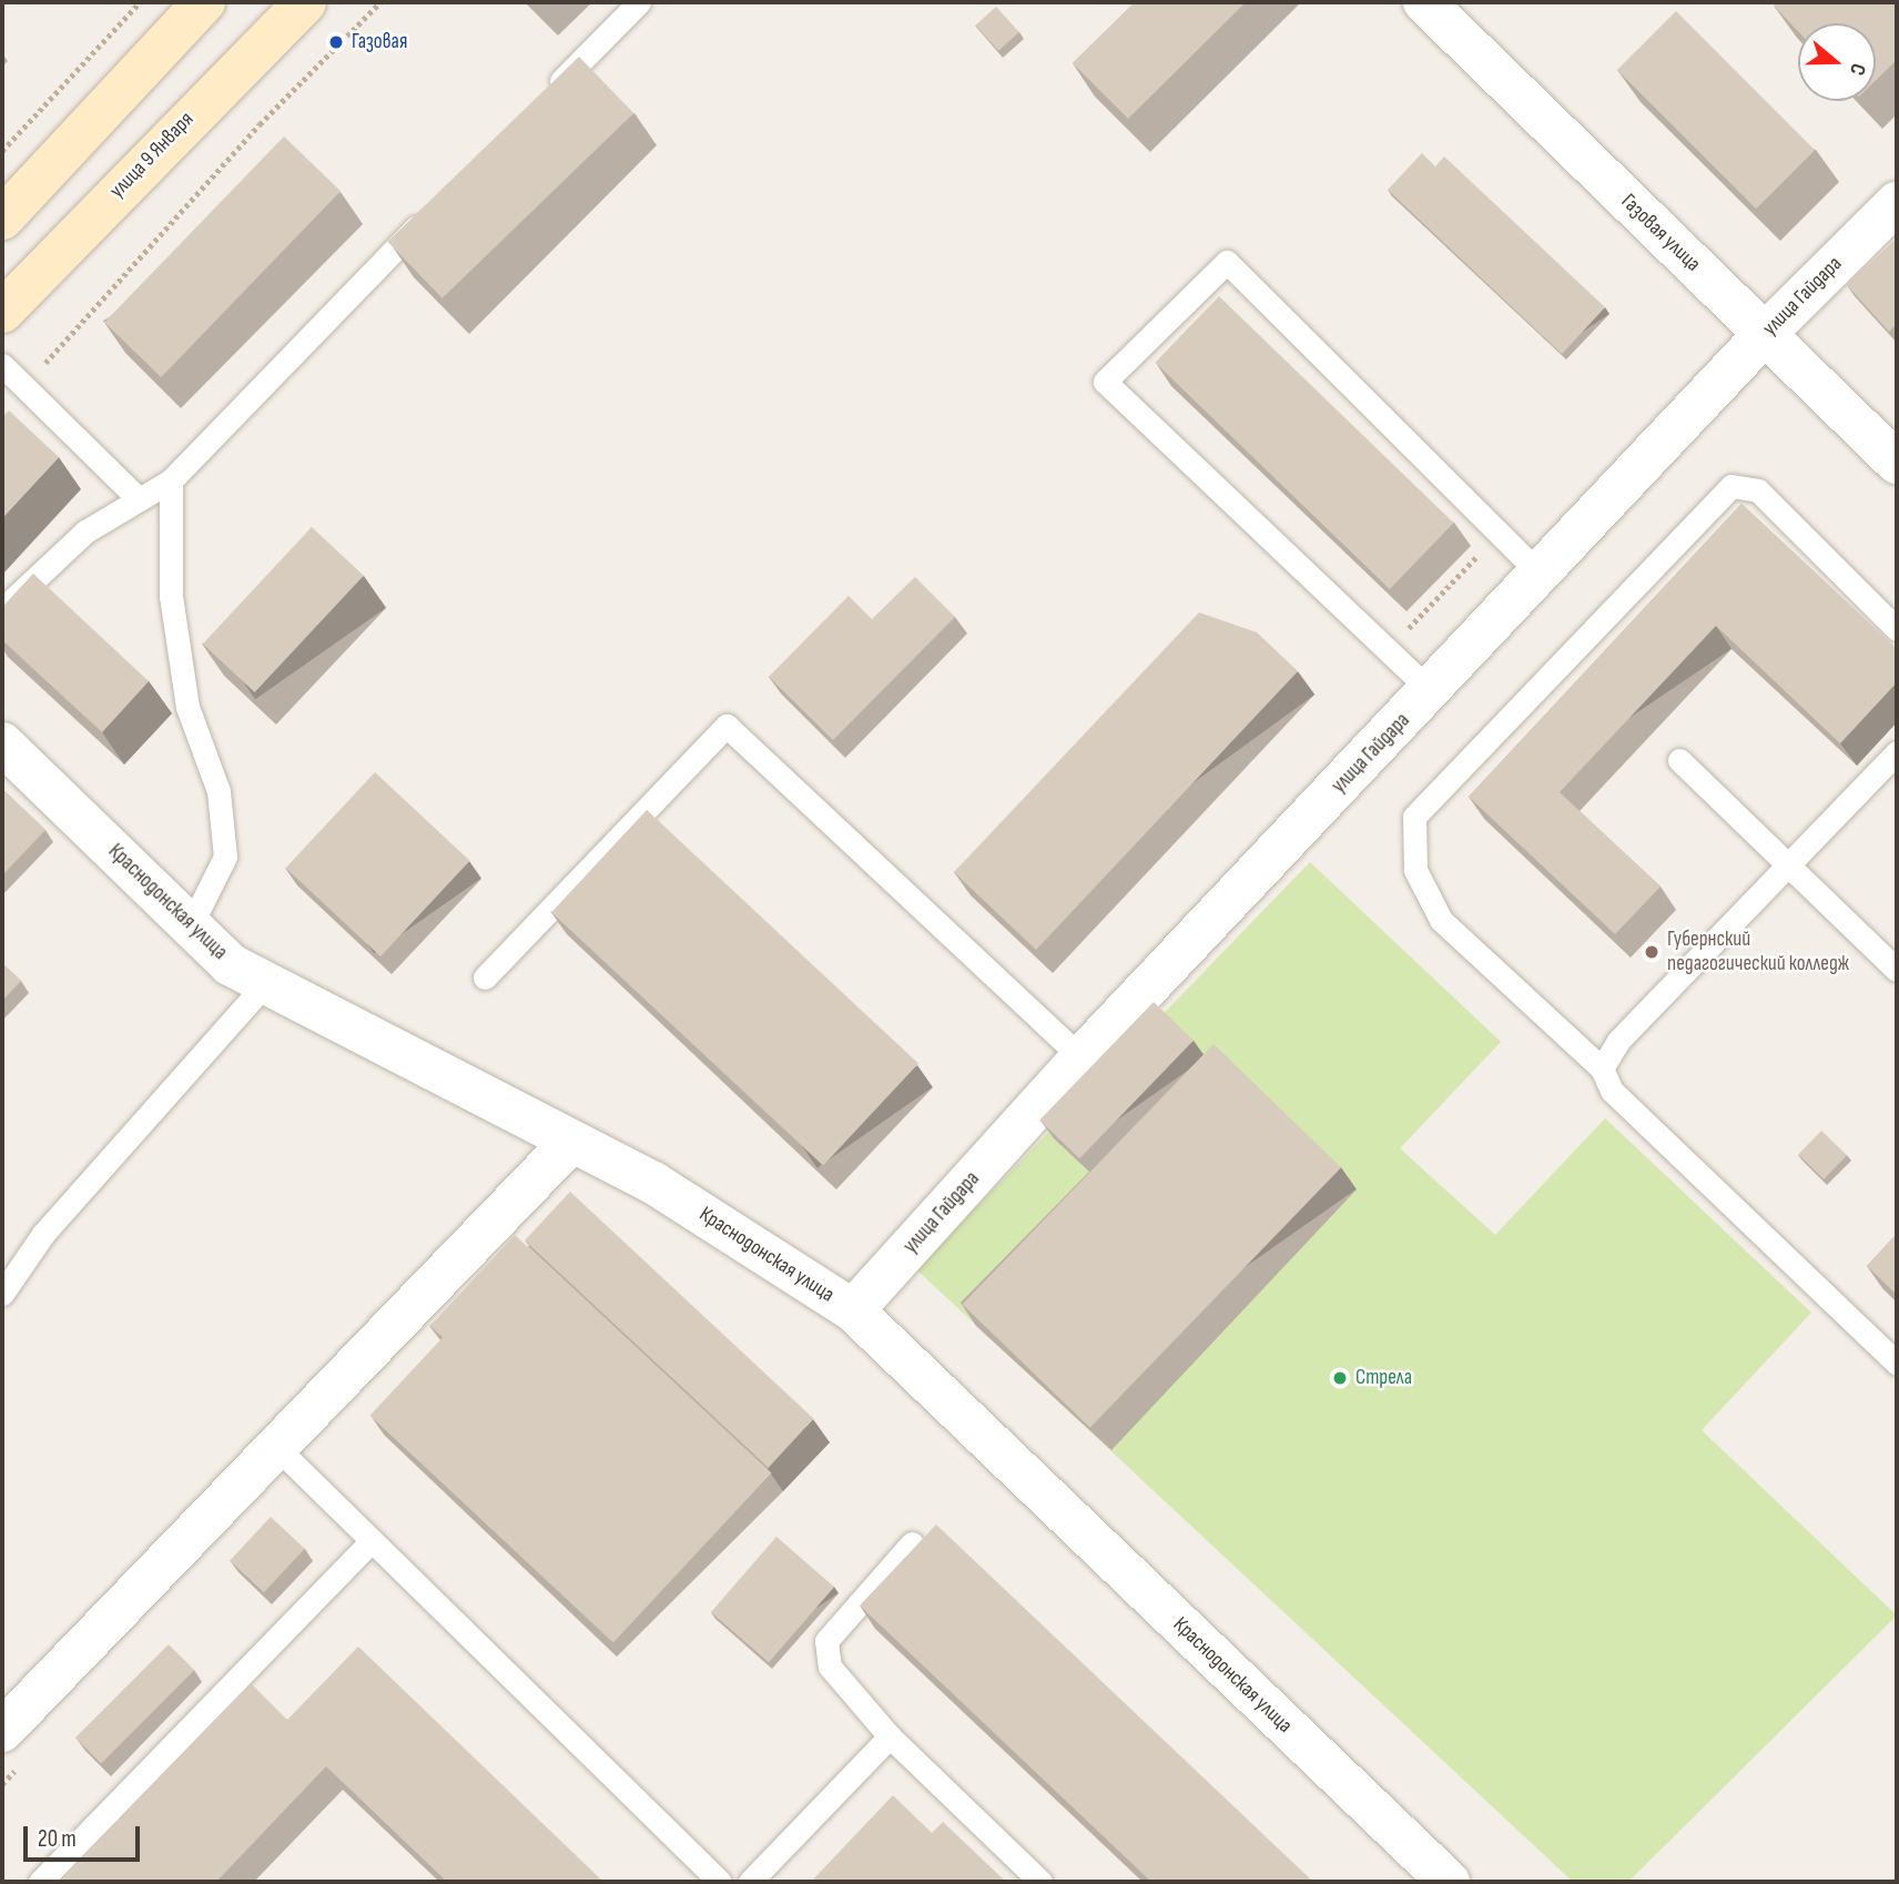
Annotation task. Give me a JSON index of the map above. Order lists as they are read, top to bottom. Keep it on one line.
{"streets":{"main road":["улица 9 Января"],"street":["Газовая улица","улица Гайдара","Краснодонская улица"]},"crossings":[["Газовая улица","улица Гайдара"],["улица Гайдара","Краснодонская улица"]],"places":["Газовая","Губернский педагогический колледж","Стрела"],"scale_bar":"20 m","north":"right"}
